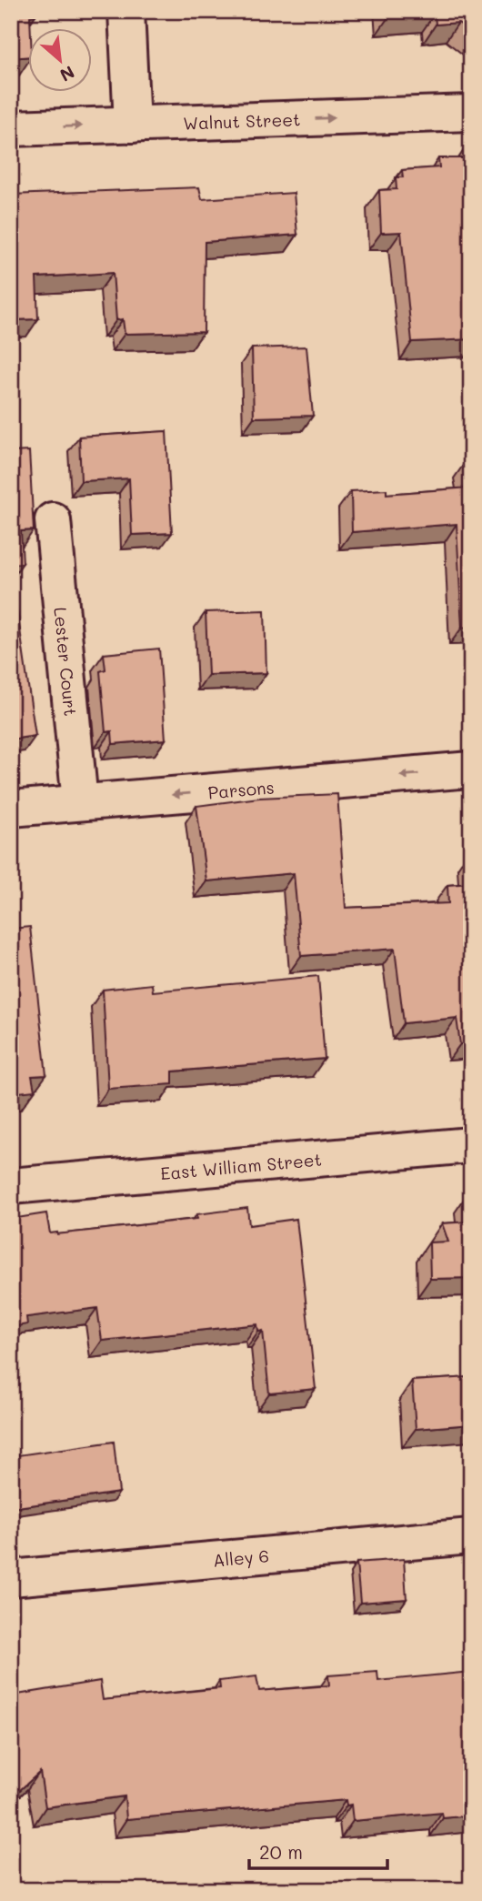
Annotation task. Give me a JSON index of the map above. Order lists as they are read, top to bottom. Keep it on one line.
{"streets":{"street":["Walnut Street","Lester Court","Parsons","East William Street","Alley 6"]},"crossings":[["Lester Court","Parsons"]],"one_way":["Walnut Street","Parsons"],"scale_bar":"20 m","north":"bottom right"}
